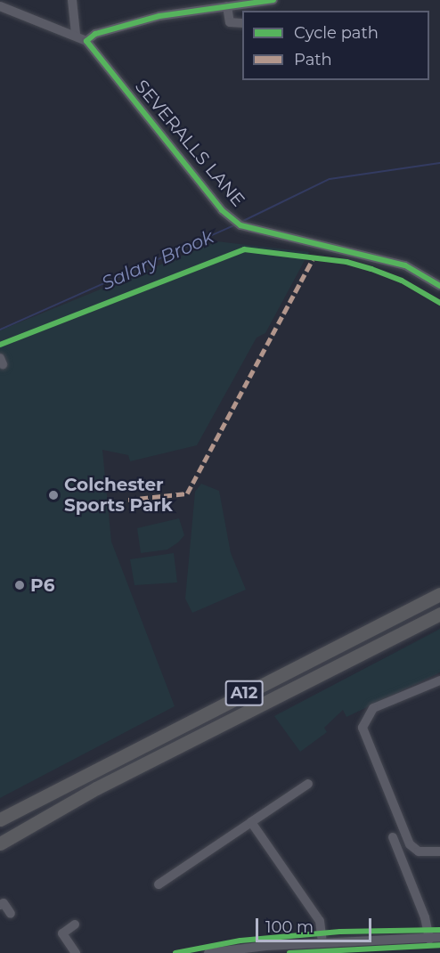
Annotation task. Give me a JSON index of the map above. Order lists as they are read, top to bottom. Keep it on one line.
{"streets":{"highway":["A12"],"street":["SEVERALLS LANE"]},"water":["Salary Brook"],"places":["Colchester Sports Park","P6"],"legend":["Cycle path","Path"],"scale_bar":"100 m"}
